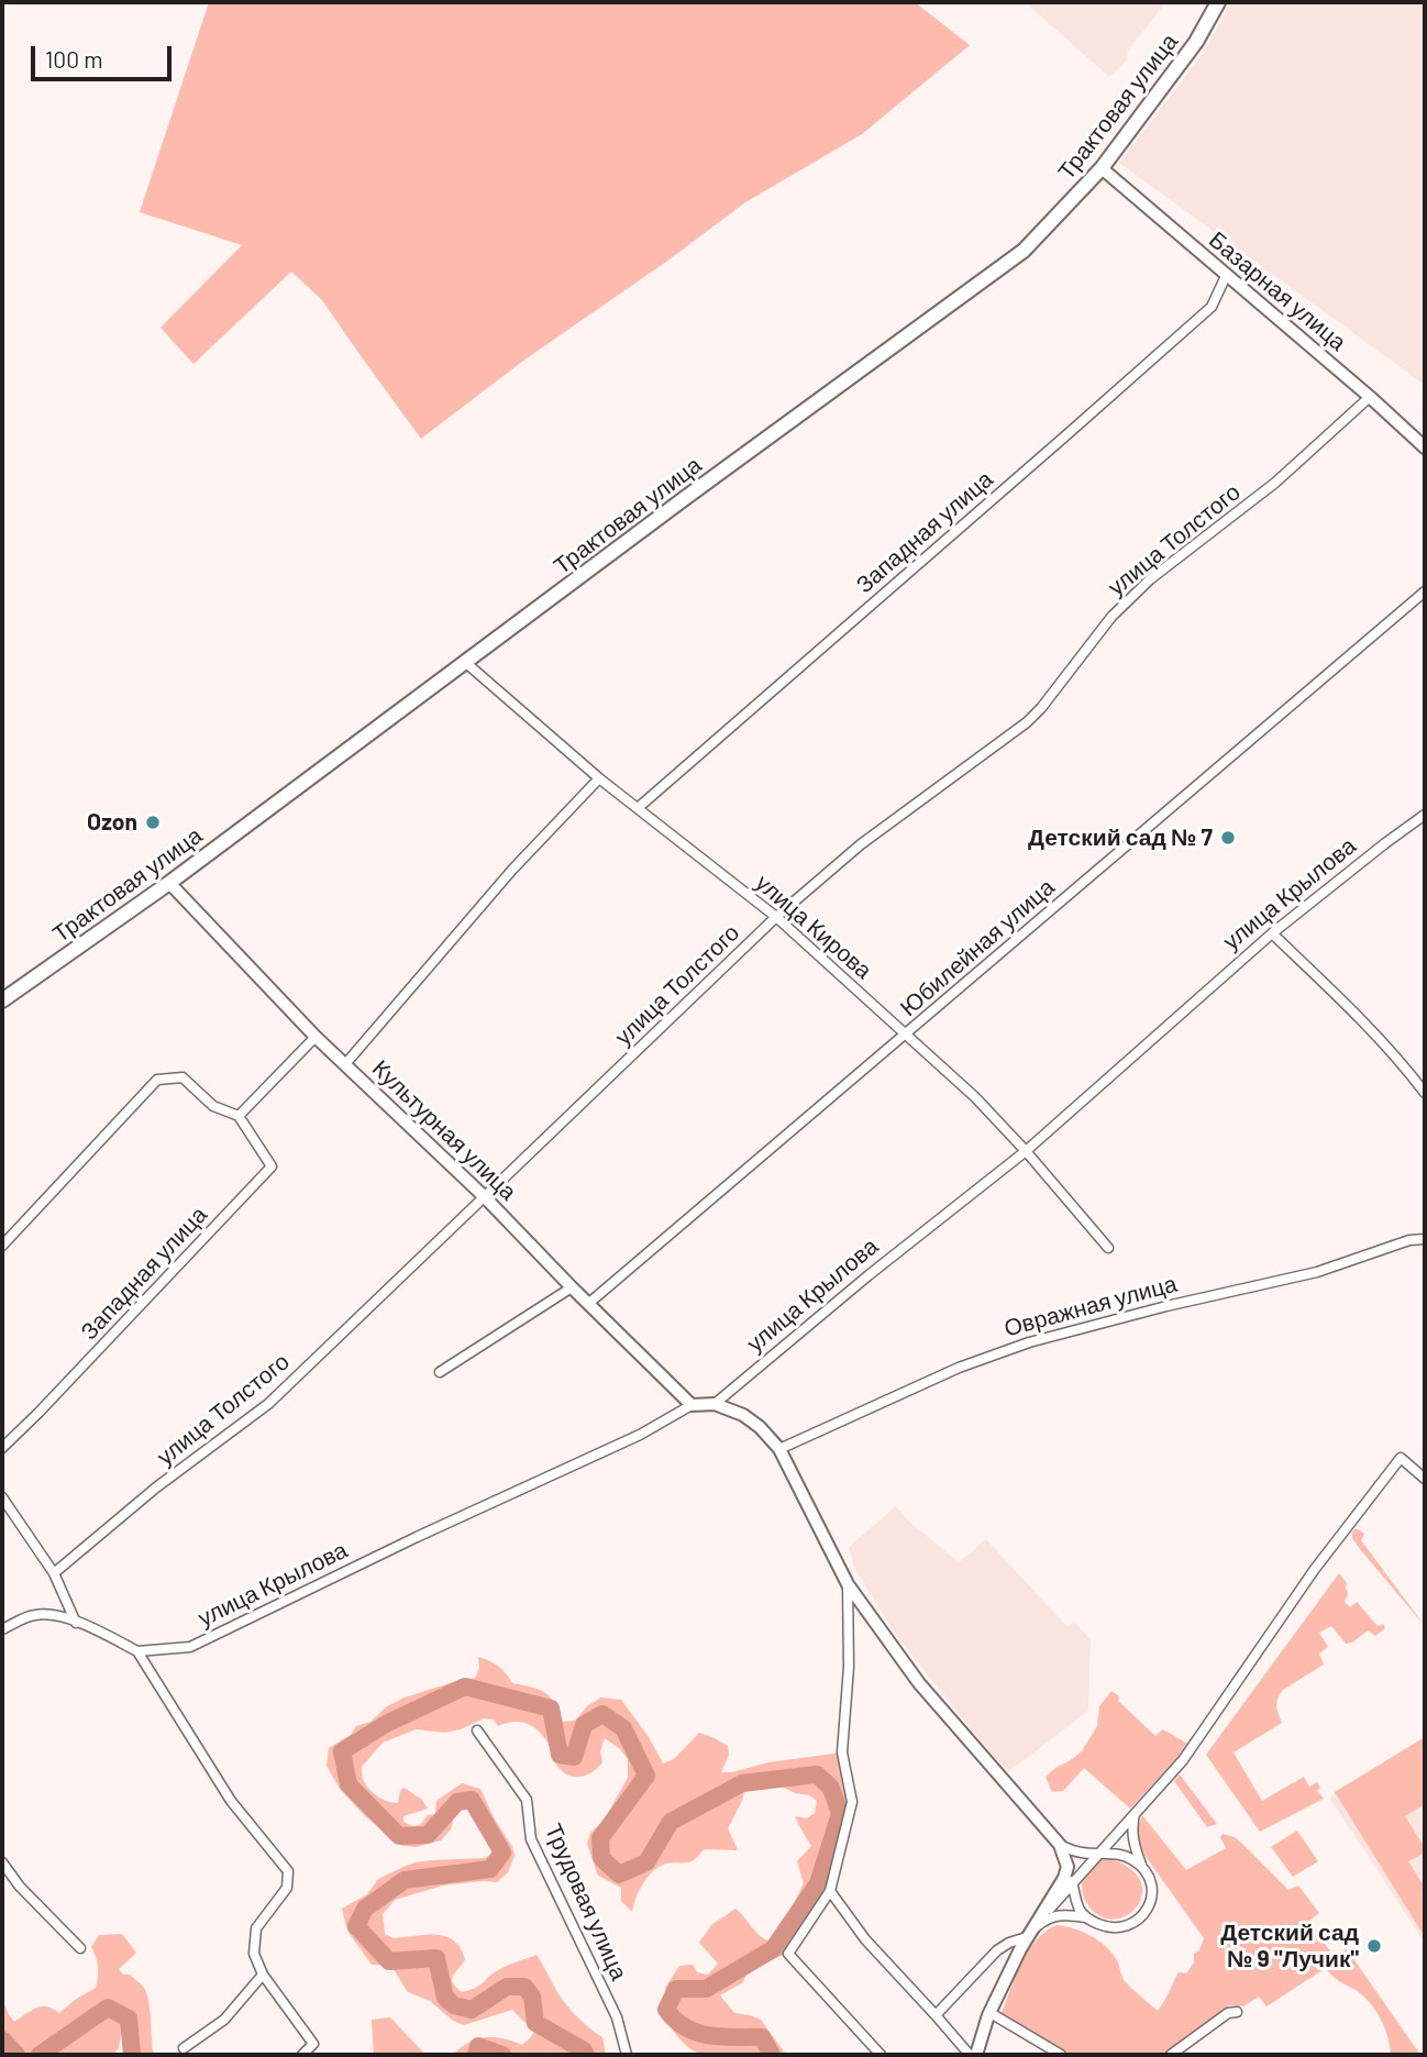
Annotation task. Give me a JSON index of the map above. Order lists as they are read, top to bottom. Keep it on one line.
{"streets":{"main road":["Трактовая улица"],"street":["Базарная улица","Западная улица","улица Толстого","улица Крылова","улица Кирова","Юбилейная улица","Культурная улица","Овражная улица","Трудовая улица"]},"crossings":[["Трактовая улица","Базарная улица"],["Трактовая улица","улица Кирова"],["Трактовая улица","Культурная улица"],["Базарная улица","Западная улица"],["Базарная улица","улица Толстого"],["Западная улица","улица Кирова"],["улица Толстого","улица Кирова"],["улица Толстого","Культурная улица"],["улица Крылова","улица Кирова"],["улица Крылова","Культурная улица"],["улица Кирова","Юбилейная улица"],["Юбилейная улица","Культурная улица"]],"places":["Ozon","Детский сад № 7","Детский сад № 9 \"Лучик\""],"scale_bar":"100 m"}
